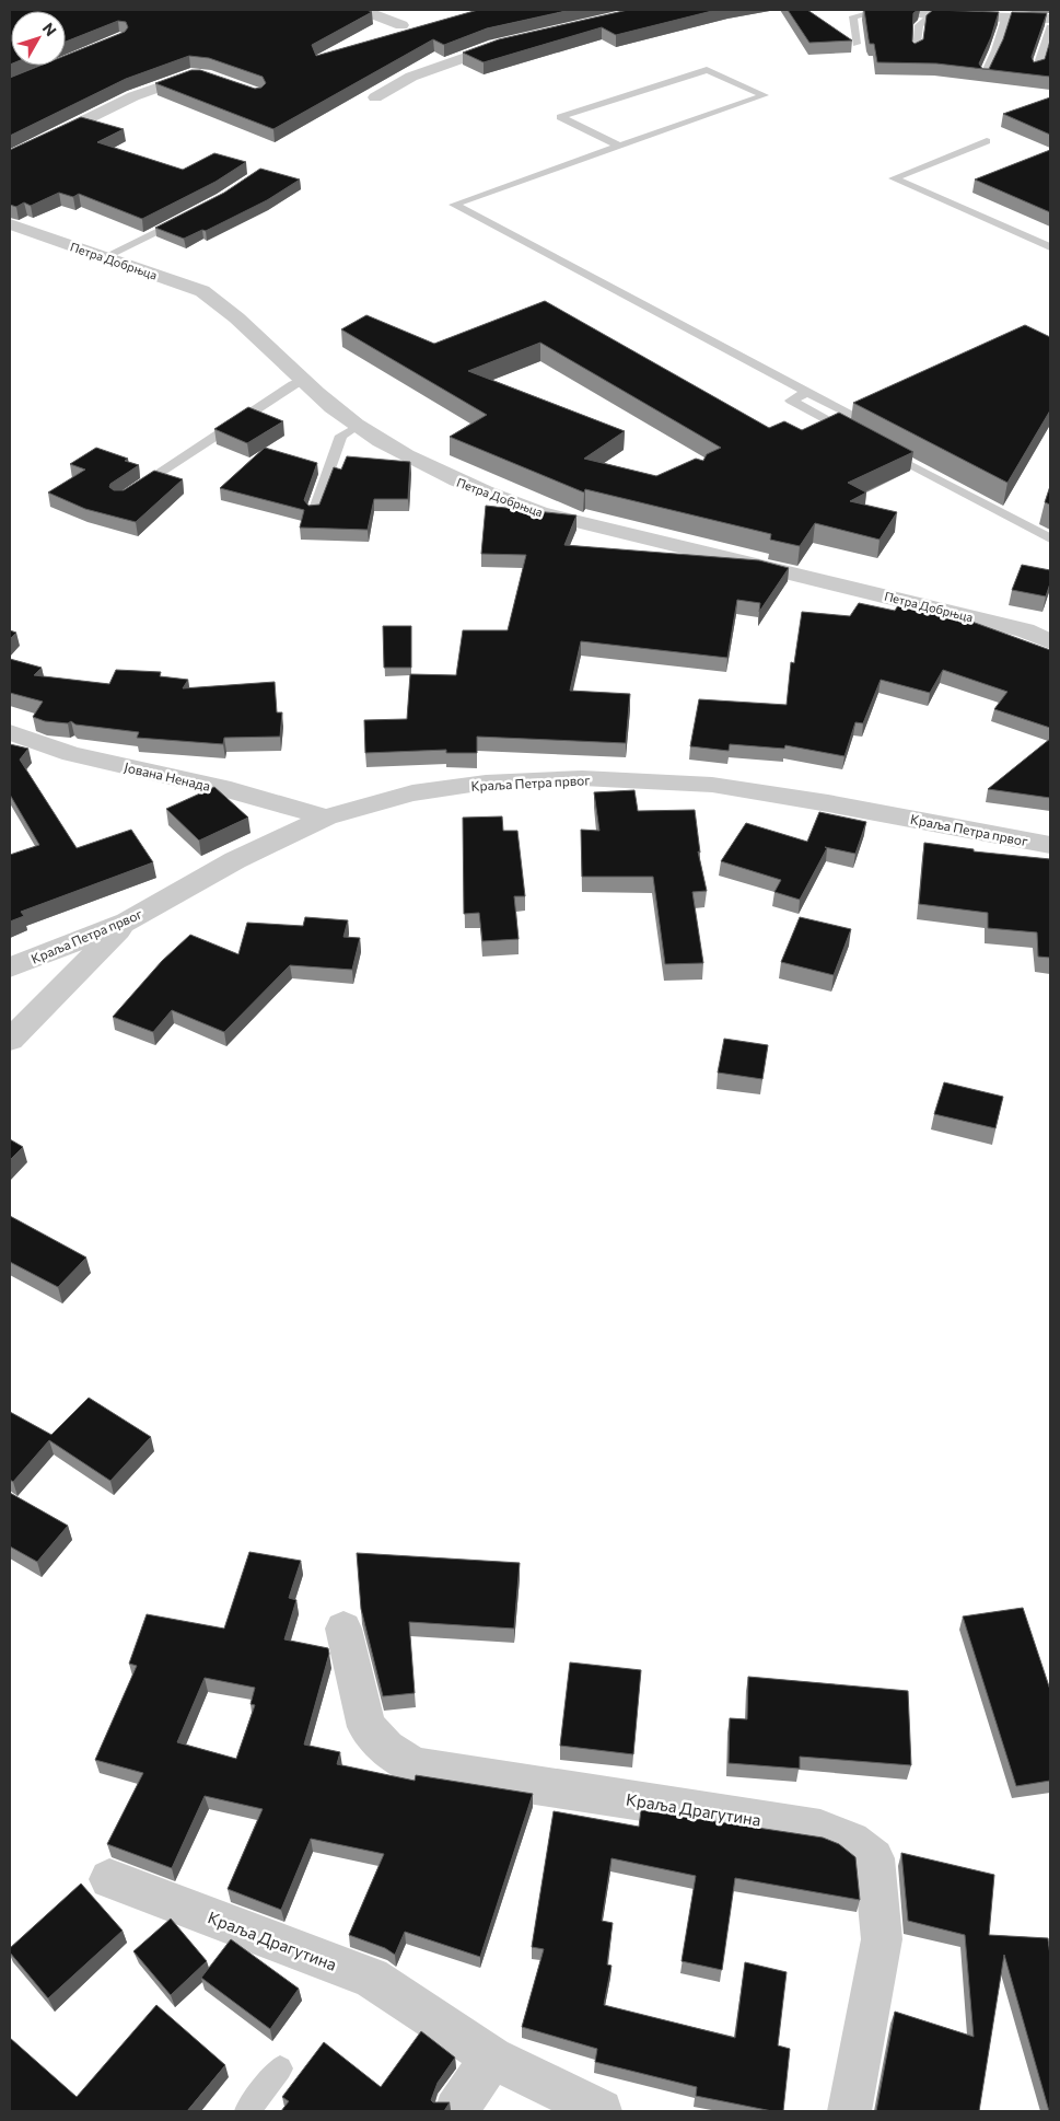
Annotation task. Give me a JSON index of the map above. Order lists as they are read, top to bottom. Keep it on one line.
{"streets":{"street":["Петра Добрњца","Јована Ненада","Краља Петра првог","Краља Драгутина"]},"crossings":[["Јована Ненада","Краља Петра првог"]],"north":"top right"}
